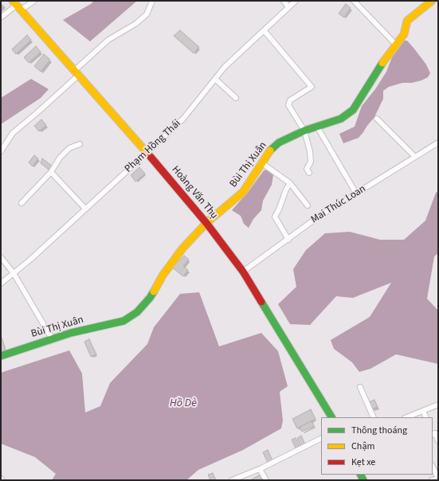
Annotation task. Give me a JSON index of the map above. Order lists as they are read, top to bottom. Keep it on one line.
{"streets":{"street":["Phạm Hồng Thái","Bùi Thị Xuân","Hoàng Văn Thụ","Mai Thúc Loan"]},"crossings":[["Phạm Hồng Thái","Hoàng Văn Thụ"],["Bùi Thị Xuân","Hoàng Văn Thụ"],["Hoàng Văn Thụ","Mai Thúc Loan"]],"water":["Hồ Dè"],"legend":["Thông thoáng","Chậm","Kẹt xe"]}
